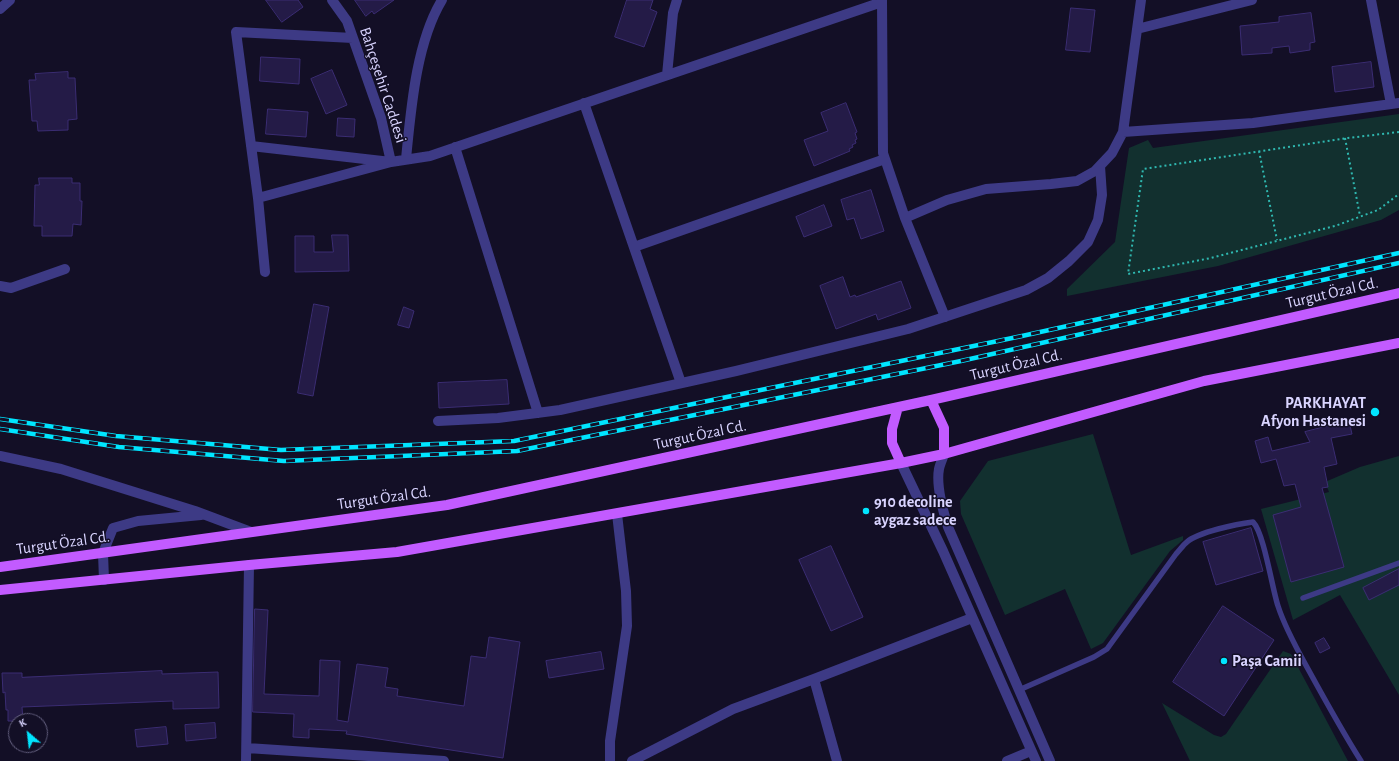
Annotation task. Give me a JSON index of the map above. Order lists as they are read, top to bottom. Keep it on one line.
{"streets":{"main road":["Turgut Özal Cd."],"street":["Bahçeşehir Caddesi"]},"places":["PARKHAYAT Afyon Hastanesi","910 decoline aygaz sadece","Paşa Camii"],"north":"top left"}
